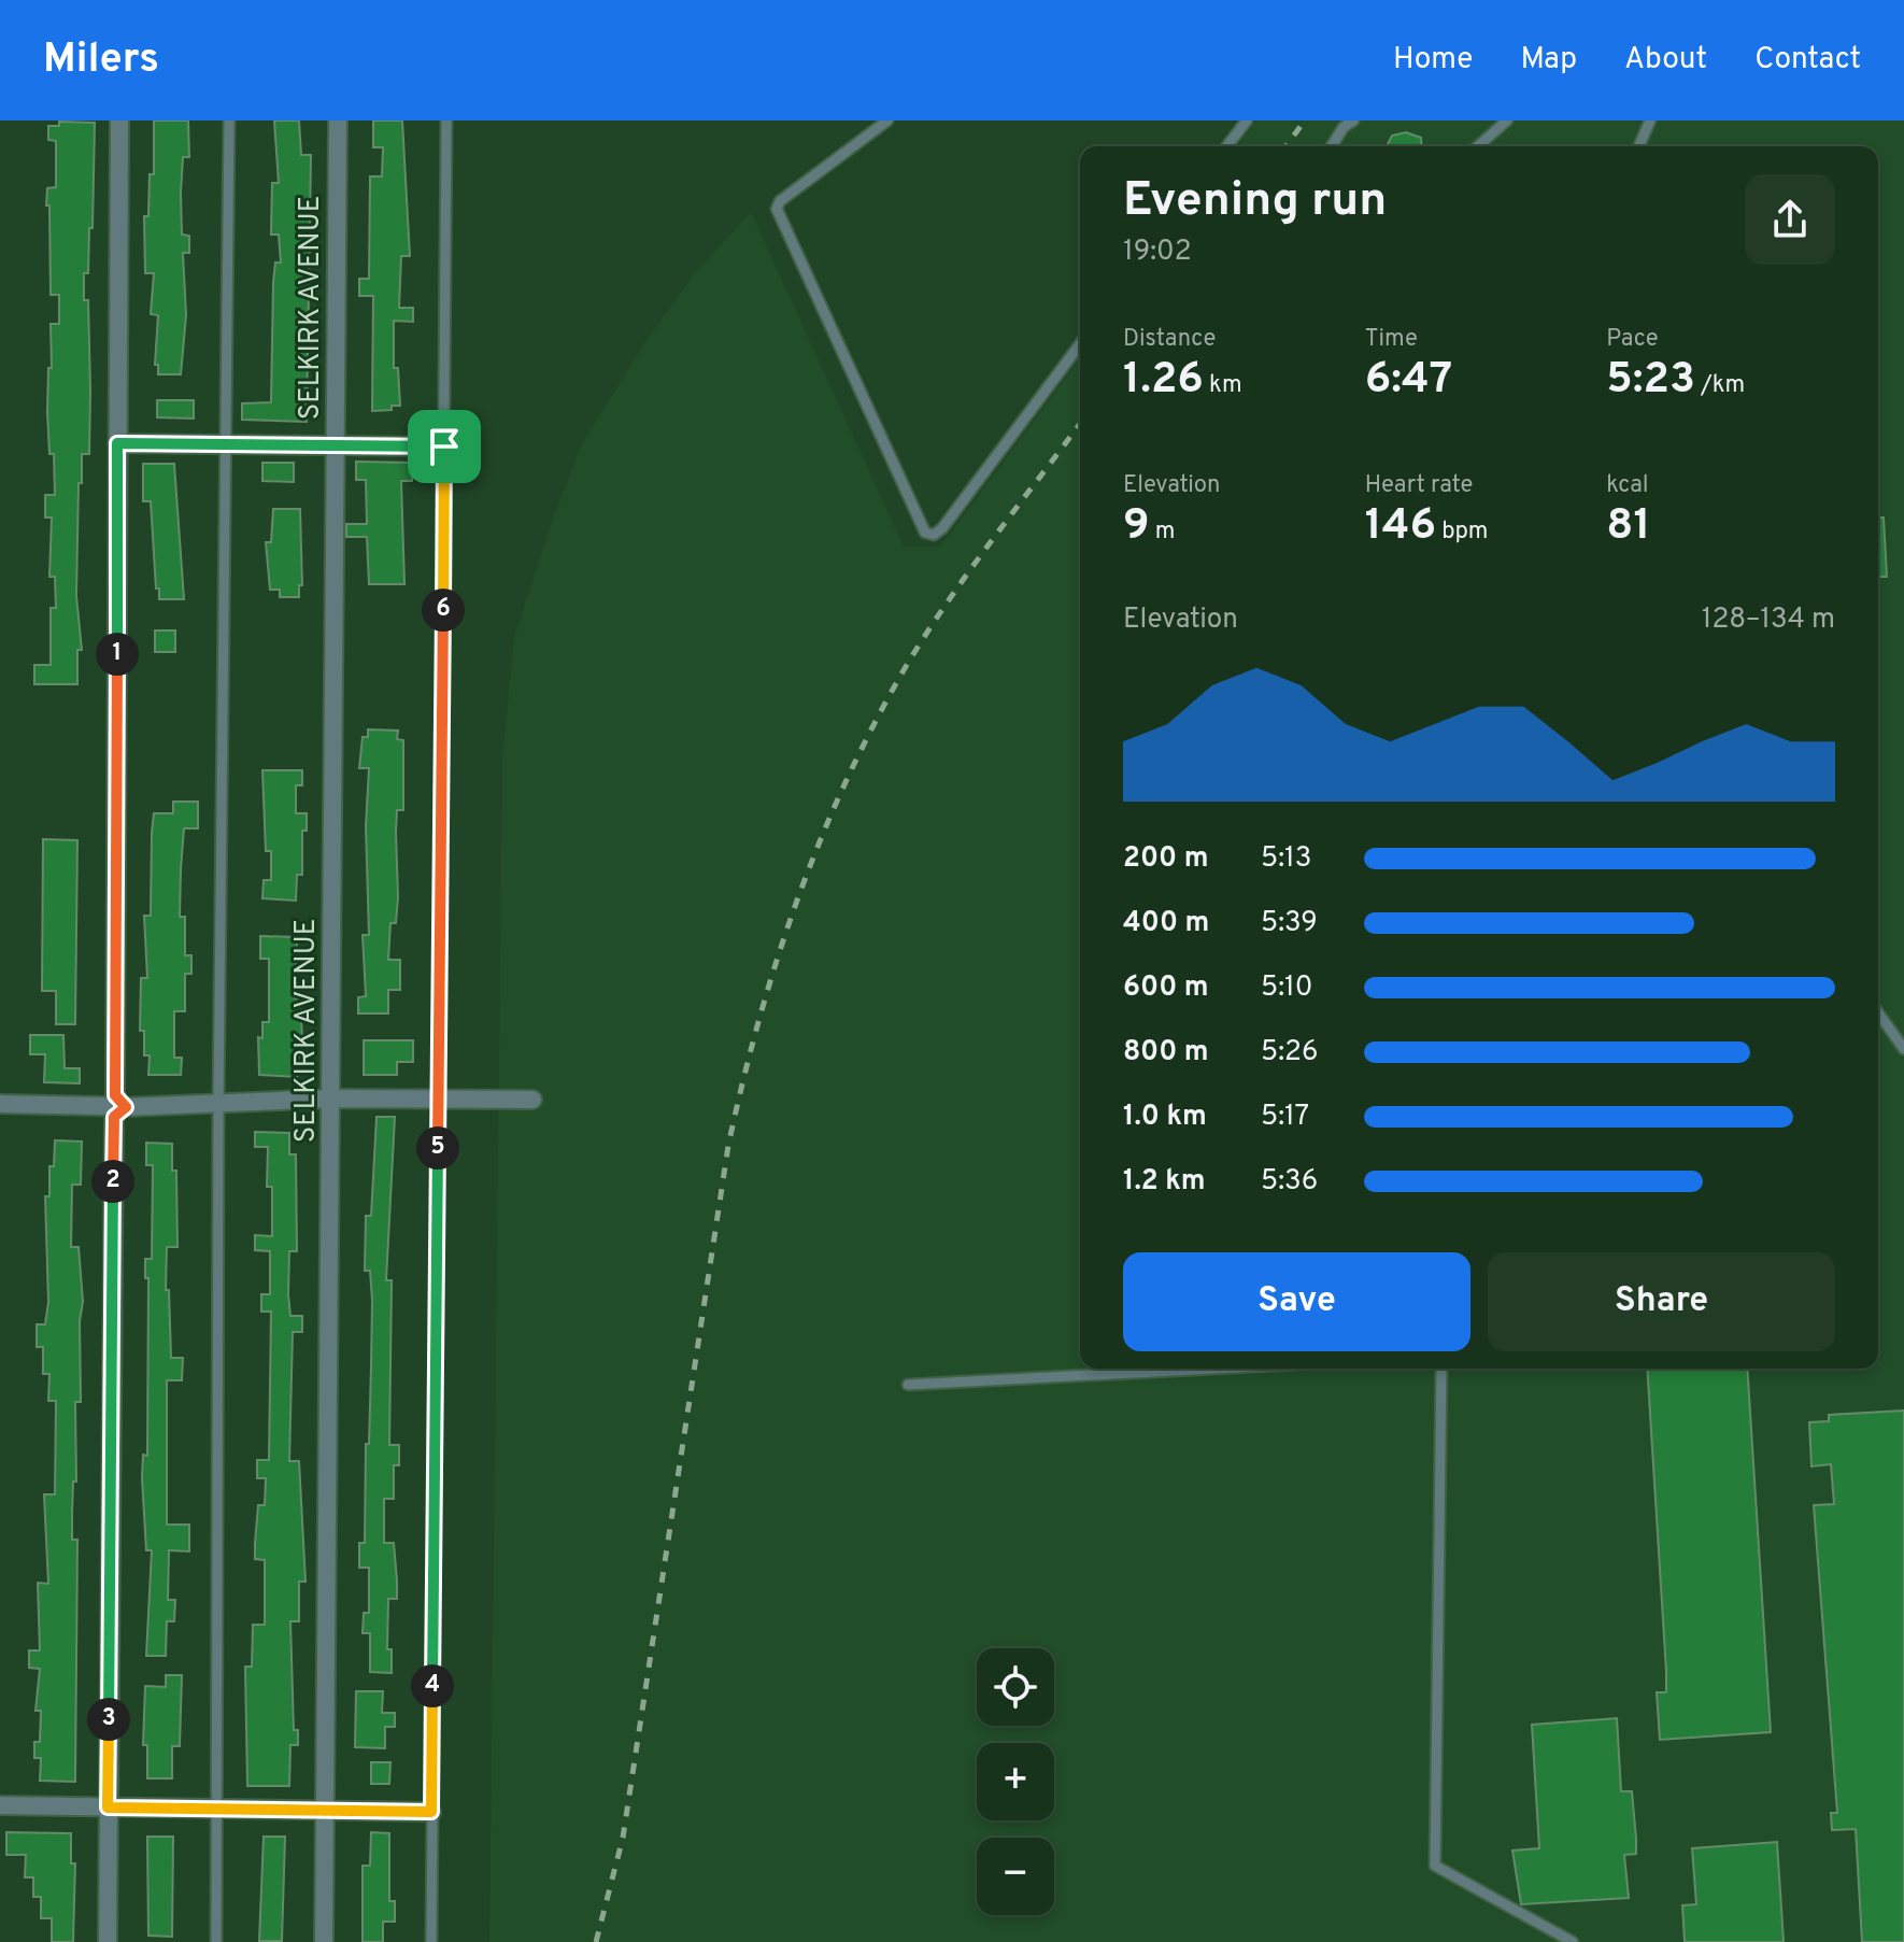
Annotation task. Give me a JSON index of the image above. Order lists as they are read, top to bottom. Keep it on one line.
{"streets":{"street":["SELKIRK AVENUE"]},"page":{"header":"Milers","nav":["Home","Map","About","Contact"],"heading":["Evening run","19:02"],"stats":[["Distance","1.26 km"],["Time","6:47"],["Pace","5:23 /km"],["Elevation","9 m"],["Heart rate","146 bpm"],["kcal","81"]],"chart":["Elevation","128–134 m"],"pins":["6","1","5","2","4","3"],"list":[{"name":"200 m","note":"5:13"},{"name":"400 m","note":"5:39"},{"name":"600 m","note":"5:10"},{"name":"800 m","note":"5:26"},{"name":"1.0 km","note":"5:17"},{"name":"1.2 km","note":"5:36"}],"buttons":["Save","Share"],"map_buttons":["+","−"]}}
